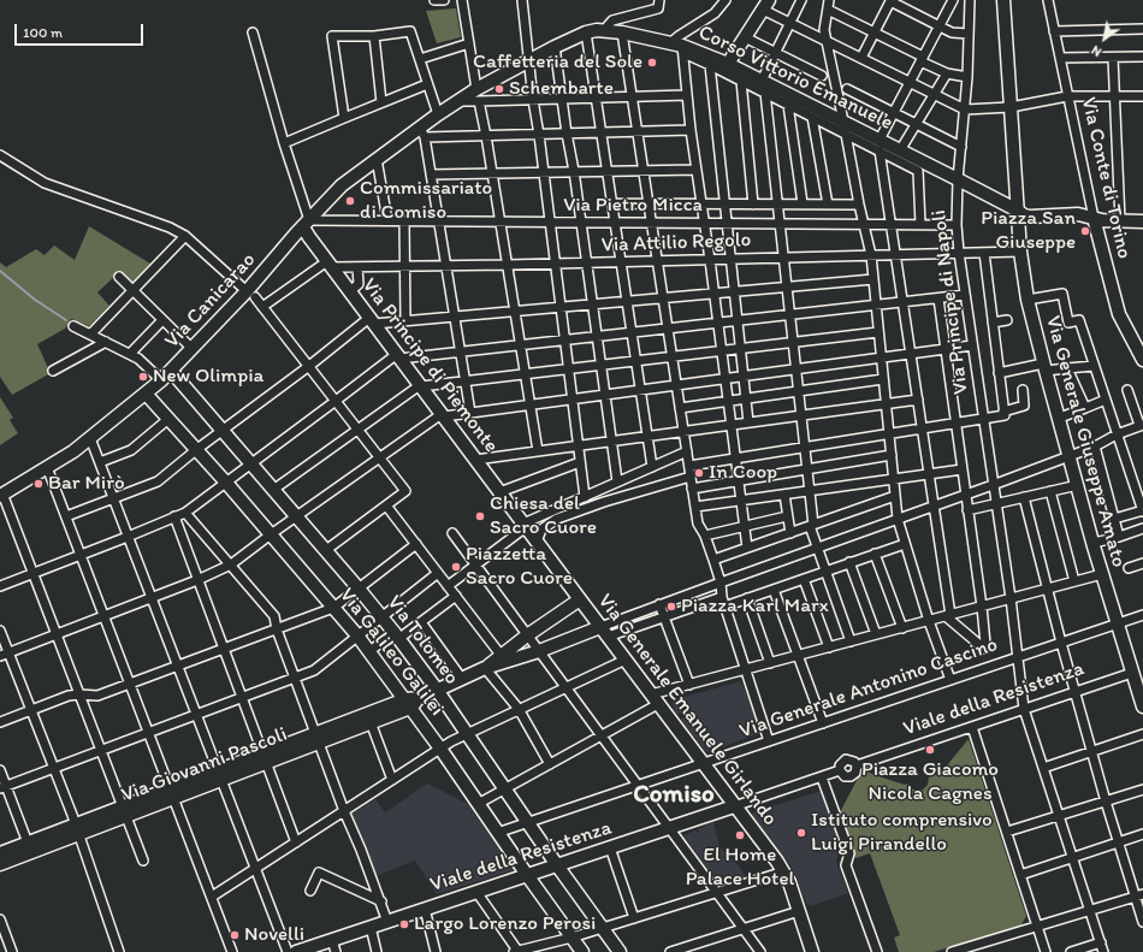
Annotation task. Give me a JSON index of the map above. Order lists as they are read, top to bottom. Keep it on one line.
{"streets":{"street":["Corso Vittorio Emanuele","Via Conte di Torino","Via Pietro Micca","Via Attilio Regolo","Via Canicarao","Via Principe di Napoli","Via Principe di Piemonte","Via Generale Giuseppe Amato","Via Tolomeo","Via Galileo Galilei","Via Generale Antonino Cascino","Viale della Resistenza","Via Generale Emanuele Girlando","Via Giovanni Pascoli"]},"crossings":[["Corso Vittorio Emanuele","Via Conte di Torino"],["Corso Vittorio Emanuele","Via Pietro Micca"],["Corso Vittorio Emanuele","Via Canicarao"],["Corso Vittorio Emanuele","Via Principe di Napoli"],["Corso Vittorio Emanuele","Via Principe di Piemonte"],["Corso Vittorio Emanuele","Via Generale Giuseppe Amato"],["Via Pietro Micca","Via Canicarao"],["Via Pietro Micca","Via Principe di Napoli"],["Via Pietro Micca","Via Principe di Piemonte"],["Via Attilio Regolo","Via Principe di Napoli"],["Via Attilio Regolo","Via Principe di Piemonte"],["Via Attilio Regolo","Via Generale Giuseppe Amato"],["Via Canicarao","Via Principe di Piemonte"],["Via Canicarao","Via Tolomeo"],["Via Canicarao","Via Galileo Galilei"],["Via Principe di Napoli","Via Generale Antonino Cascino"],["Via Principe di Napoli","Viale della Resistenza"],["Via Principe di Piemonte","Via Generale Emanuele Girlando"],["Via Generale Giuseppe Amato","Via Generale Antonino Cascino"],["Via Generale Giuseppe Amato","Viale della Resistenza"],["Via Tolomeo","Via Generale Antonino Cascino"],["Via Tolomeo","Viale della Resistenza"],["Via Tolomeo","Via Giovanni Pascoli"],["Via Galileo Galilei","Via Generale Antonino Cascino"],["Via Galileo Galilei","Viale della Resistenza"],["Via Galileo Galilei","Via Giovanni Pascoli"],["Via Generale Antonino Cascino","Via Generale Emanuele Girlando"],["Viale della Resistenza","Via Generale Emanuele Girlando"],["Via Generale Emanuele Girlando","Via Giovanni Pascoli"]],"districts":["Comiso"],"places":["Caffetteria del Sole","Schembarte","Commissariato di Comiso","Piazza San Giuseppe","New Olimpia","In Coop","Bar Mirò","Chiesa del Sacro Cuore","Piazzetta Sacro Cuore","Piazza Karl Marx","Piazza Giacomo Nicola Cagnes","Istituto comprensivo Luigi Pirandello","El Home Palace Hotel","Largo Lorenzo Perosi","Novelli"],"scale_bar":"100 m","north":"bottom left"}
